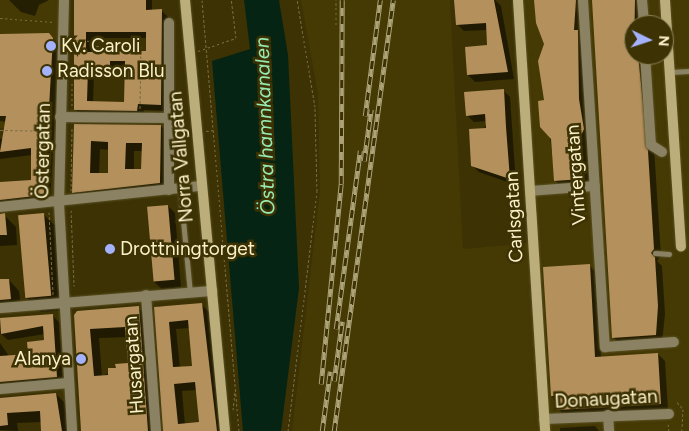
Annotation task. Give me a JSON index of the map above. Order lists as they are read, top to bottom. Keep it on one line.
{"streets":{"street":["Östergatan","Norra Vallgatan","Vintergatan","Carlsgatan","Husargatan","Donaugatan"]},"crossings":[["Carlsgatan","Donaugatan"]],"water":["Östra hamnkanalen"],"places":["Kv. Caroli","Radisson Blu","Drottningtorget","Alanya"],"north":"right"}
